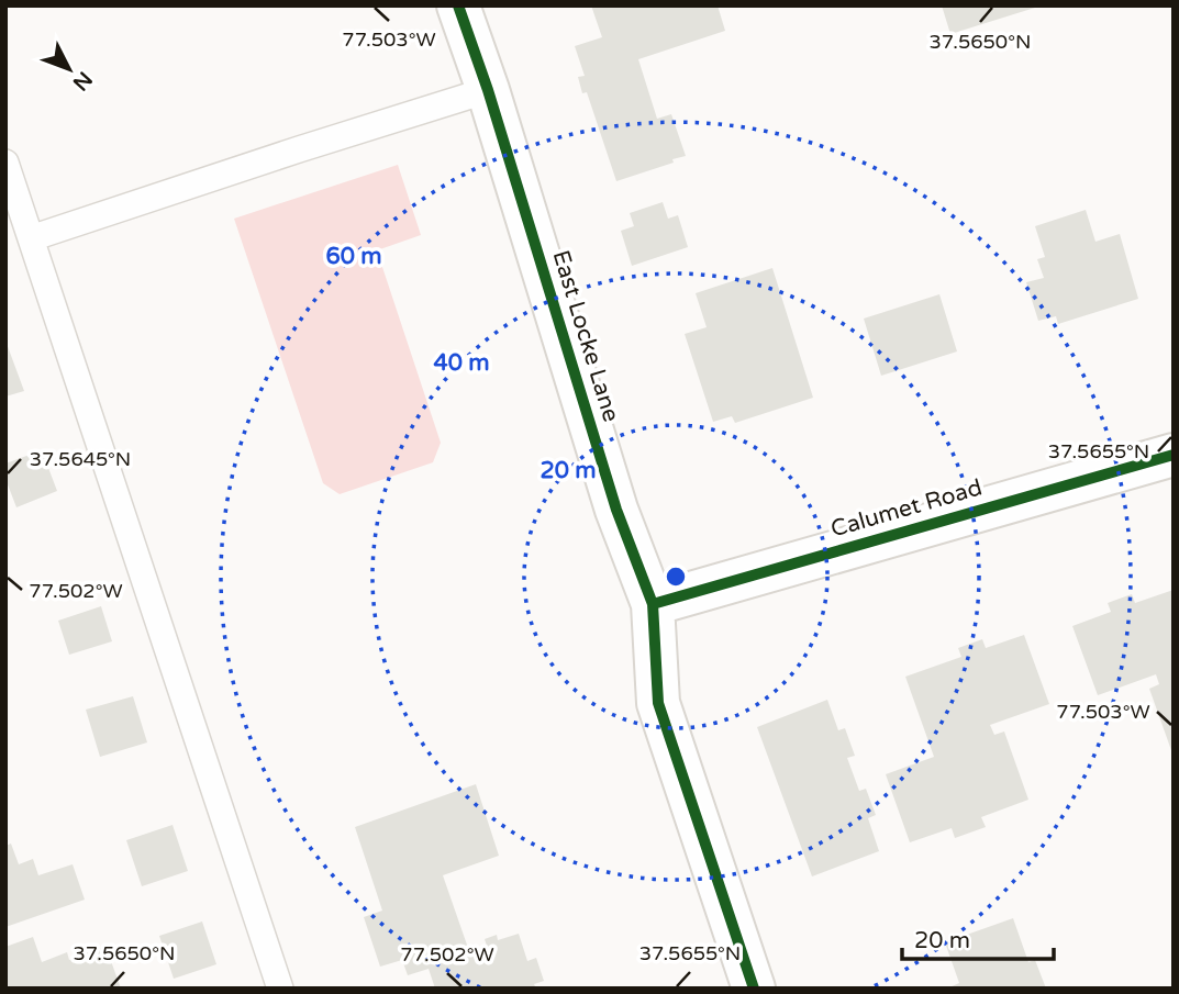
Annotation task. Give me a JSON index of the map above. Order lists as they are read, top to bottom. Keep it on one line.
{"streets":{"street":["East Locke Lane","Calumet Road"]},"crossings":[["East Locke Lane","Calumet Road"]],"scale_bar":"20 m","north":"bottom right","coordinates":["77.503°W","37.5650°N","37.5655°N","37.5645°N","77.502°W"],"rings":["60 m","40 m","20 m"]}
